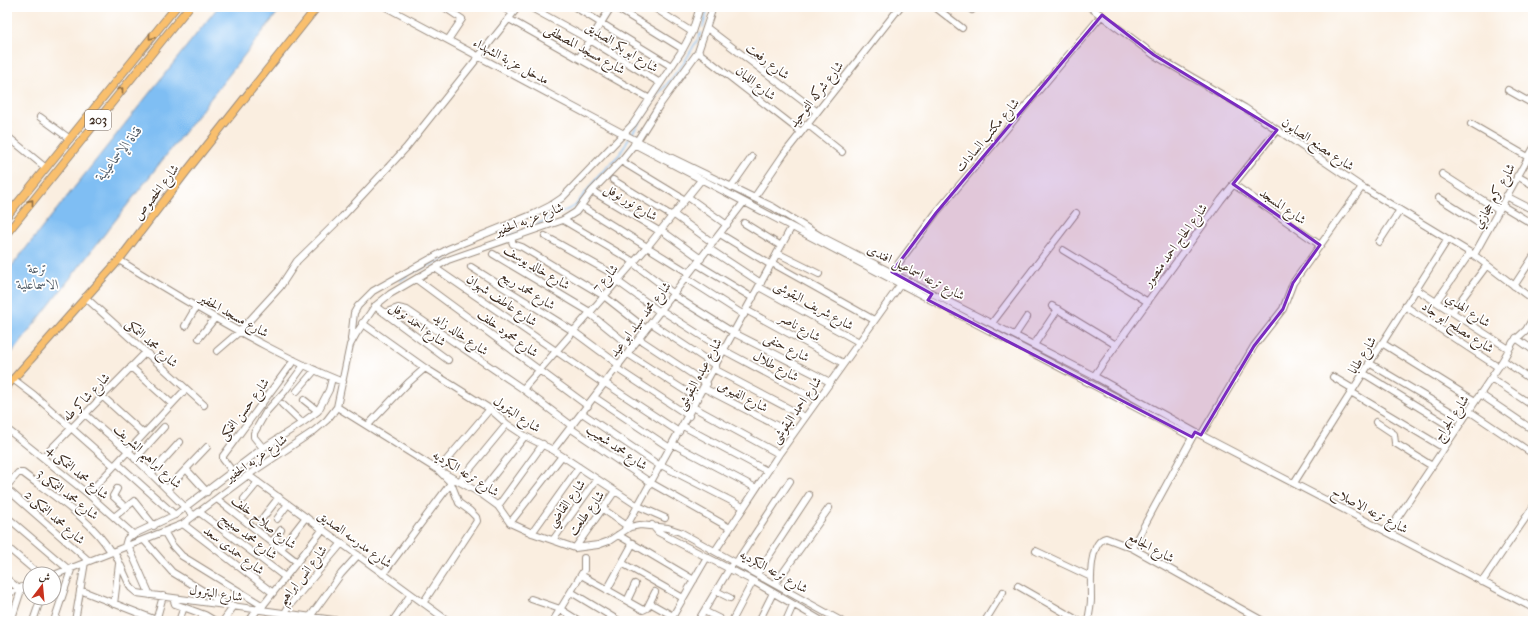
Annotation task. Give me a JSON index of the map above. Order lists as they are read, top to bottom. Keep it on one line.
{"streets":{"main road":["203","شارع الخصوص"],"street":["شارع ابو بكر الصديق","شارع مسجد المصطفى","مدخل عزبة الشهداء","شارع رفعت","شارع اللبان","شارع شركه التوحيد","شارع مكتب السادات","شارع مصنع الصابون","شارع كرم حجازي","شارع نور نوفل","شارع المسجد","شارع عزبه الحفير","شارع الحاج احمد منصور","شارع خالد يوسف","شارع ترعه اسماعيل افندى","شارع 7","شارع محمد ربيع","شارع عاطف شهوان","شارع شريف البقوشى","شارع الهدي","شارع مسجد الحفير","شارع محمد سيد ابو عيد","شارع احمد نوفل","شارع ناصر","شارع مصلح ابو جاد","شارع محمود خلف","شارع خالد زايد","شارع محمد النمكى","شارع حنفى","شارع طابا","شارع طلال","شارع عبده البقوشى","شارع الفيومى","شارع شاكر طه","شارع حسن النمكى","شارع احمد البقوشى","شارع البترول","شارع الجراج","شارع محمد شعيب","شارع ابراهيم الشريف","شارع محمد النمكى 4","شارع ترعه الكرديه","شارع محمد النمكى 3","شارع القاضي","شارع ترعه الاصلاح","شارع طلعت","شارع محمد النمكى 2","شارع صلاح خلف","شارع محمد صبيح","شارع مدرسه الصديق","شارع الجامع","شارع حمدى سعد","شارع انس ابراهيم"]},"crossings":[["شارع ابو بكر الصديق","شارع عزبه الحفير"],["شارع مسجد المصطفى","شارع عزبه الحفير"],["مدخل عزبة الشهداء","شارع عزبه الحفير"],["مدخل عزبة الشهداء","شارع ترعه اسماعيل افندى"],["شارع رفعت","شارع شركه التوحيد"],["شارع رفعت","شارع عزبه الحفير"],["شارع اللبان","شارع شركه التوحيد"],["شارع اللبان","شارع عزبه الحفير"],["شارع شركه التوحيد","شارع ترعه اسماعيل افندى"],["شارع مكتب السادات","شارع مصنع الصابون"],["شارع مكتب السادات","شارع ترعه اسماعيل افندى"],["شارع مصنع الصابون","شارع كرم حجازي"],["شارع مصنع الصابون","شارع الحاج احمد منصور"],["شارع مصنع الصابون","شارع طابا"],["شارع الخصوص","شارع مسجد الحفير"],["شارع الخصوص","شارع محمد النمكى"],["شارع كرم حجازي","شارع الهدي"],["شارع نور نوفل","شارع عزبه الحفير"],["شارع نور نوفل","شارع 7"],["شارع نور نوفل","شارع محمد سيد ابو عيد"],["شارع المسجد","شارع الحاج احمد منصور"],["شارع عزبه الحفير","شارع ترعه اسماعيل افندى"],["شارع عزبه الحفير","شارع عاطف شهوان"],["شارع عزبه الحفير","شارع مسجد الحفير"],["شارع عزبه الحفير","شارع احمد نوفل"],["شارع عزبه الحفير","شارع ناصر"],["شارع عزبه الحفير","شارع محمود خلف"],["شارع عزبه الحفير","شارع حنفى"],["شارع عزبه الحفير","شارع حسن النمكى"],["شارع عزبه الحفير","شارع البترول"],["شارع عزبه الحفير","شارع ابراهيم الشريف"],["شارع عزبه الحفير","شارع محمد النمكى 4"],["شارع عزبه الحفير","شارع ترعه الكرديه"],["شارع عزبه الحفير","شارع محمد النمكى 3"],["شارع عزبه الحفير","شارع محمد النمكى 2"],["شارع عزبه الحفير","شارع صلاح خلف"],["شارع عزبه الحفير","شارع محمد صبيح"],["شارع عزبه الحفير","شارع مدرسه الصديق"],["شارع عزبه الحفير","شارع حمدى سعد"],["شارع الحاج احمد منصور","شارع ترعه اسماعيل افندى"],["شارع خالد يوسف","شارع 7"],["شارع خالد يوسف","شارع محمد سيد ابو عيد"],["شارع ترعه اسماعيل افندى","شارع 7"],["شارع ترعه اسماعيل افندى","شارع محمد سيد ابو عيد"],["شارع ترعه اسماعيل افندى","شارع عبده البقوشى"],["شارع ترعه اسماعيل افندى","شارع احمد البقوشى"],["شارع ترعه اسماعيل افندى","شارع ترعه الاصلاح"],["شارع 7","شارع محمد ربيع"],["شارع 7","شارع عاطف شهوان"],["شارع 7","شارع ناصر"],["شارع 7","شارع محمود خلف"],["شارع 7","شارع خالد زايد"],["شارع 7","شارع حنفى"],["شارع محمد ربيع","شارع محمد سيد ابو عيد"],["شارع محمد ربيع","شارع عبده البقوشى"],["شارع عاطف شهوان","شارع محمد سيد ابو عيد"],["شارع عاطف شهوان","شارع عبده البقوشى"],["شارع شريف البقوشى","شارع محمد سيد ابو عيد"],["شارع شريف البقوشى","شارع عبده البقوشى"],["شارع شريف البقوشى","شارع احمد البقوشى"],["شارع الهدي","شارع طابا"],["شارع الهدي","شارع الجراج"],["شارع مسجد الحفير","شارع حسن النمكى"],["شارع محمد سيد ابو عيد","شارع ناصر"],["شارع محمد سيد ابو عيد","شارع محمود خلف"],["شارع محمد سيد ابو عيد","شارع خالد زايد"],["شارع محمد سيد ابو عيد","شارع حنفى"],["شارع محمد سيد ابو عيد","شارع طلال"],["شارع محمد سيد ابو عيد","شارع الفيومى"],["شارع محمد سيد ابو عيد","شارع البترول"],["شارع محمد سيد ابو عيد","شارع محمد شعيب"],["شارع احمد نوفل","شارع خالد زايد"],["شارع ناصر","شارع عبده البقوشى"],["شارع ناصر","شارع احمد البقوشى"],["شارع مصلح ابو جاد","شارع طابا"],["شارع مصلح ابو جاد","شارع الجراج"],["شارع خالد زايد","شارع محمد شعيب"],["شارع محمد النمكى","شارع شاكر طه"],["شارع حنفى","شارع عبده البقوشى"],["شارع حنفى","شارع احمد البقوشى"],["شارع طابا","شارع ترعه الاصلاح"],["شارع طلال","شارع عبده البقوشى"],["شارع طلال","شارع احمد البقوشى"],["شارع عبده البقوشى","شارع الفيومى"],["شارع عبده البقوشى","شارع البترول"],["شارع عبده البقوشى","شارع محمد شعيب"],["شارع عبده البقوشى","شارع ترعه الكرديه"],["شارع الفيومى","شارع احمد البقوشى"],["شارع شاكر طه","شارع ابراهيم الشريف"],["شارع شاكر طه","شارع محمد النمكى 4"],["شارع احمد البقوشى","شارع محمد شعيب"],["شارع احمد البقوشى","شارع ترعه الكرديه"],["شارع البترول","شارع محمد النمكى 3"],["شارع البترول","شارع القاضي"],["شارع البترول","شارع طلعت"],["شارع البترول","شارع انس ابراهيم"],["شارع الجراج","شارع ترعه الاصلاح"],["شارع ابراهيم الشريف","شارع محمد صبيح"],["شارع ترعه الكرديه","شارع القاضي"],["شارع ترعه الكرديه","شارع طلعت"],["شارع مدرسه الصديق","شارع انس ابراهيم"]],"water":["قناة الإسماعيلية","ترعة الاسماعلية"],"north":"top"}
